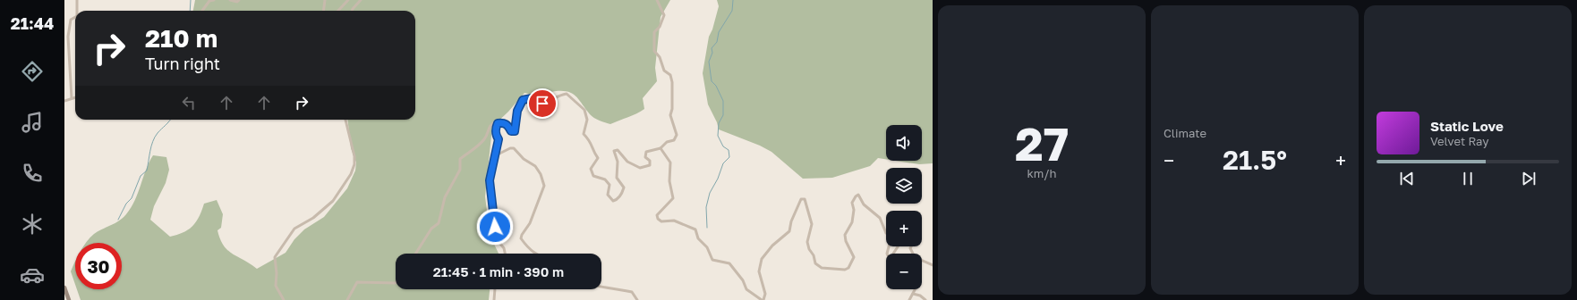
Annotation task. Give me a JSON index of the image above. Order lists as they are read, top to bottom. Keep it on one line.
{"page":{"tabs":"21:44","tile":[["27","km/h"],"Climate"],"turn":["210 m","Turn right"],"song":["Static Love","Velvet Ray"],"map_buttons":["+","−"],"heat":["−","21.5°","+"],"limit":"30","trip":"21:45 · 1 min · 390 m"}}
